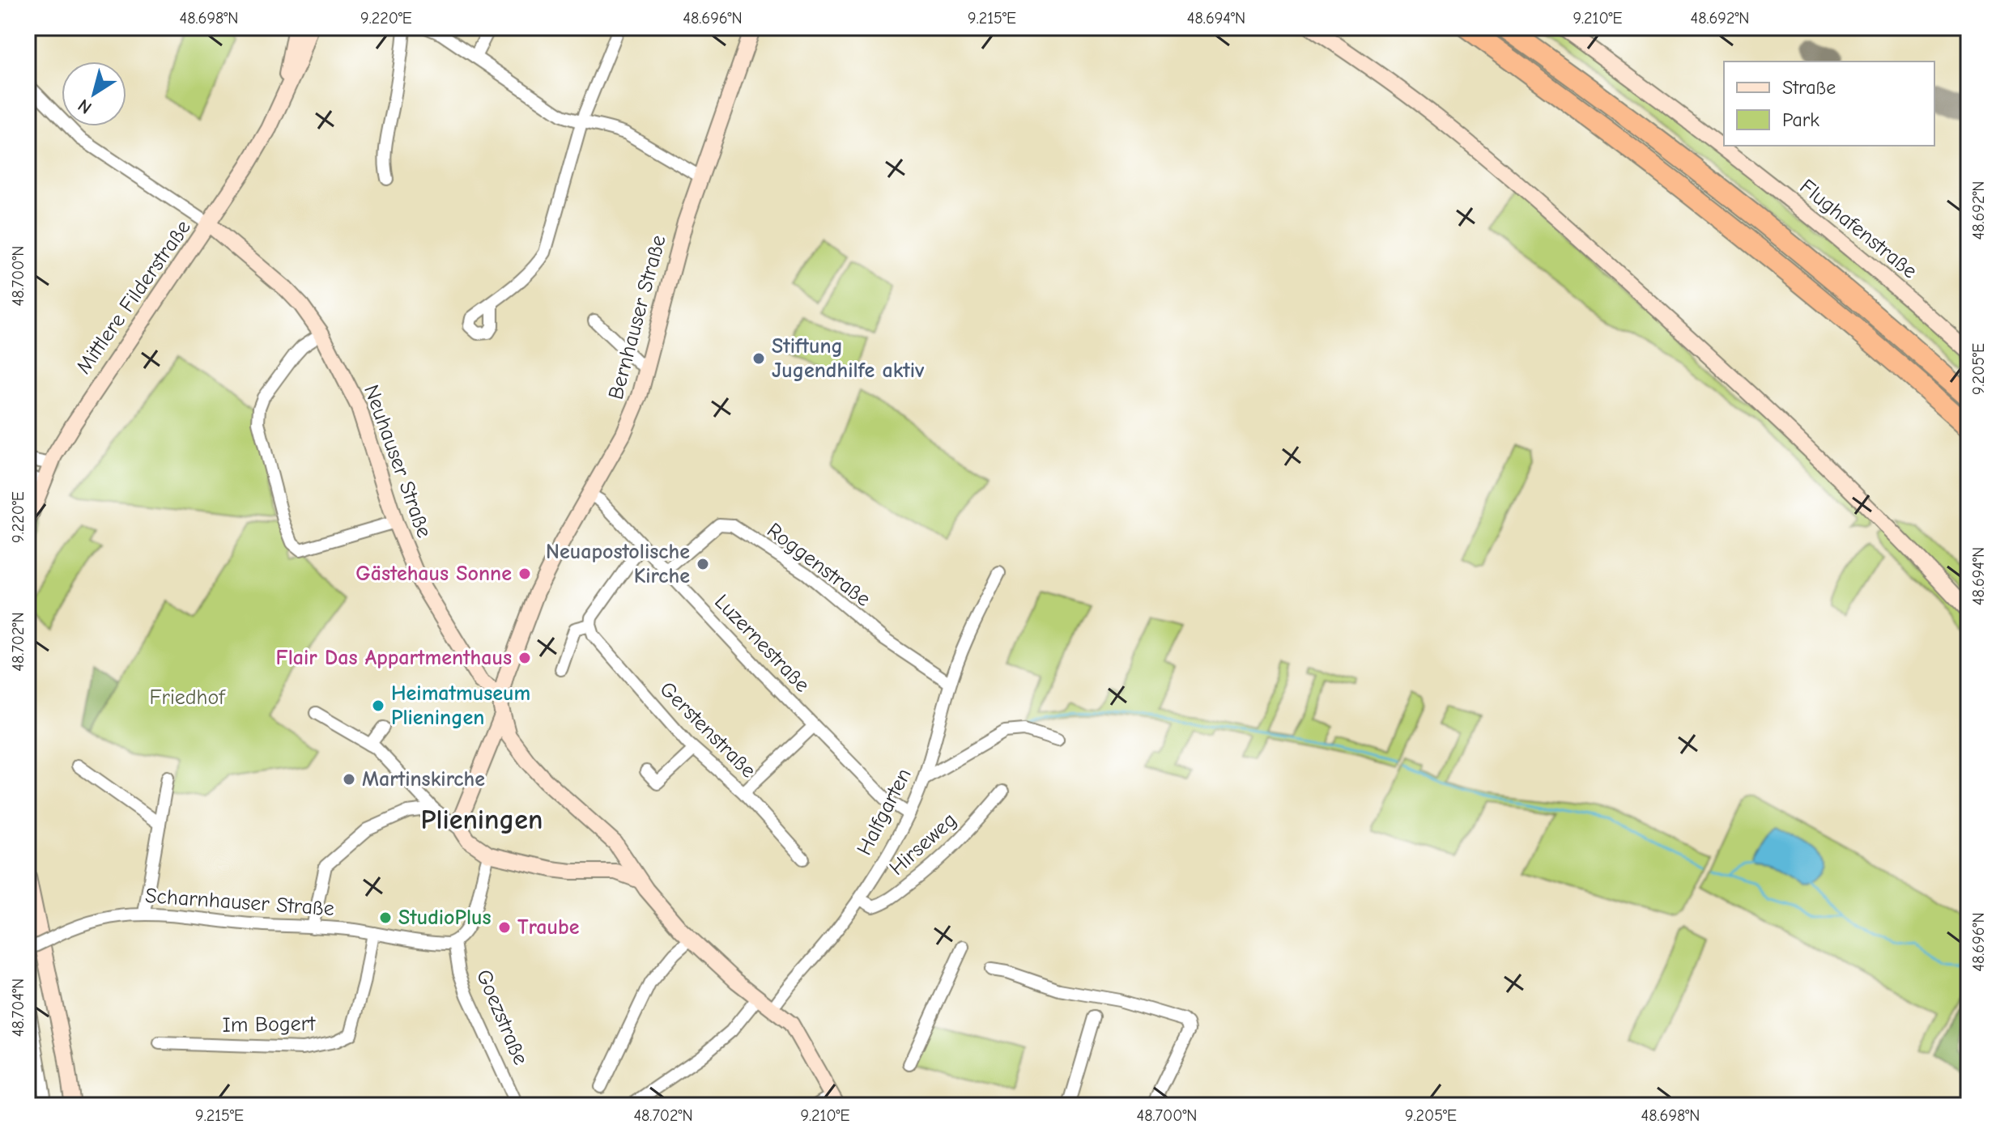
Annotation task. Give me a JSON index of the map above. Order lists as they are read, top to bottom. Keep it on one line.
{"streets":{"main road":["Flughafenstraße","Mittlere Filderstraße","Bernhauser Straße","Neuhauser Straße"],"street":["Roggenstraße","Luzernestraße","Gerstenstraße","Halfgarten","Hirseweg","Scharnhauser Straße","Goezstraße","Im Bogert"]},"crossings":[["Mittlere Filderstraße","Neuhauser Straße"],["Bernhauser Straße","Neuhauser Straße"],["Bernhauser Straße","Luzernestraße"],["Roggenstraße","Luzernestraße"],["Roggenstraße","Halfgarten"],["Luzernestraße","Halfgarten"],["Halfgarten","Hirseweg"],["Scharnhauser Straße","Goezstraße"],["Scharnhauser Straße","Im Bogert"]],"districts":["Plieningen"],"parks":["Friedhof"],"places":["Stiftung Jugendhilfe aktiv","Neuapostolische Kirche","Gästehaus Sonne","Flair Das Appartmenthaus","Heimatmuseum Plieningen","Martinskirche","StudioPlus","Traube"],"legend":["Straße","Park"],"north":"bottom left","coordinates":["48.698°N","9.220°E","48.696°N","9.215°E","48.694°N","9.210°E","48.692°N","48.700°N","9.205°E","48.702°N","48.704°N"]}
